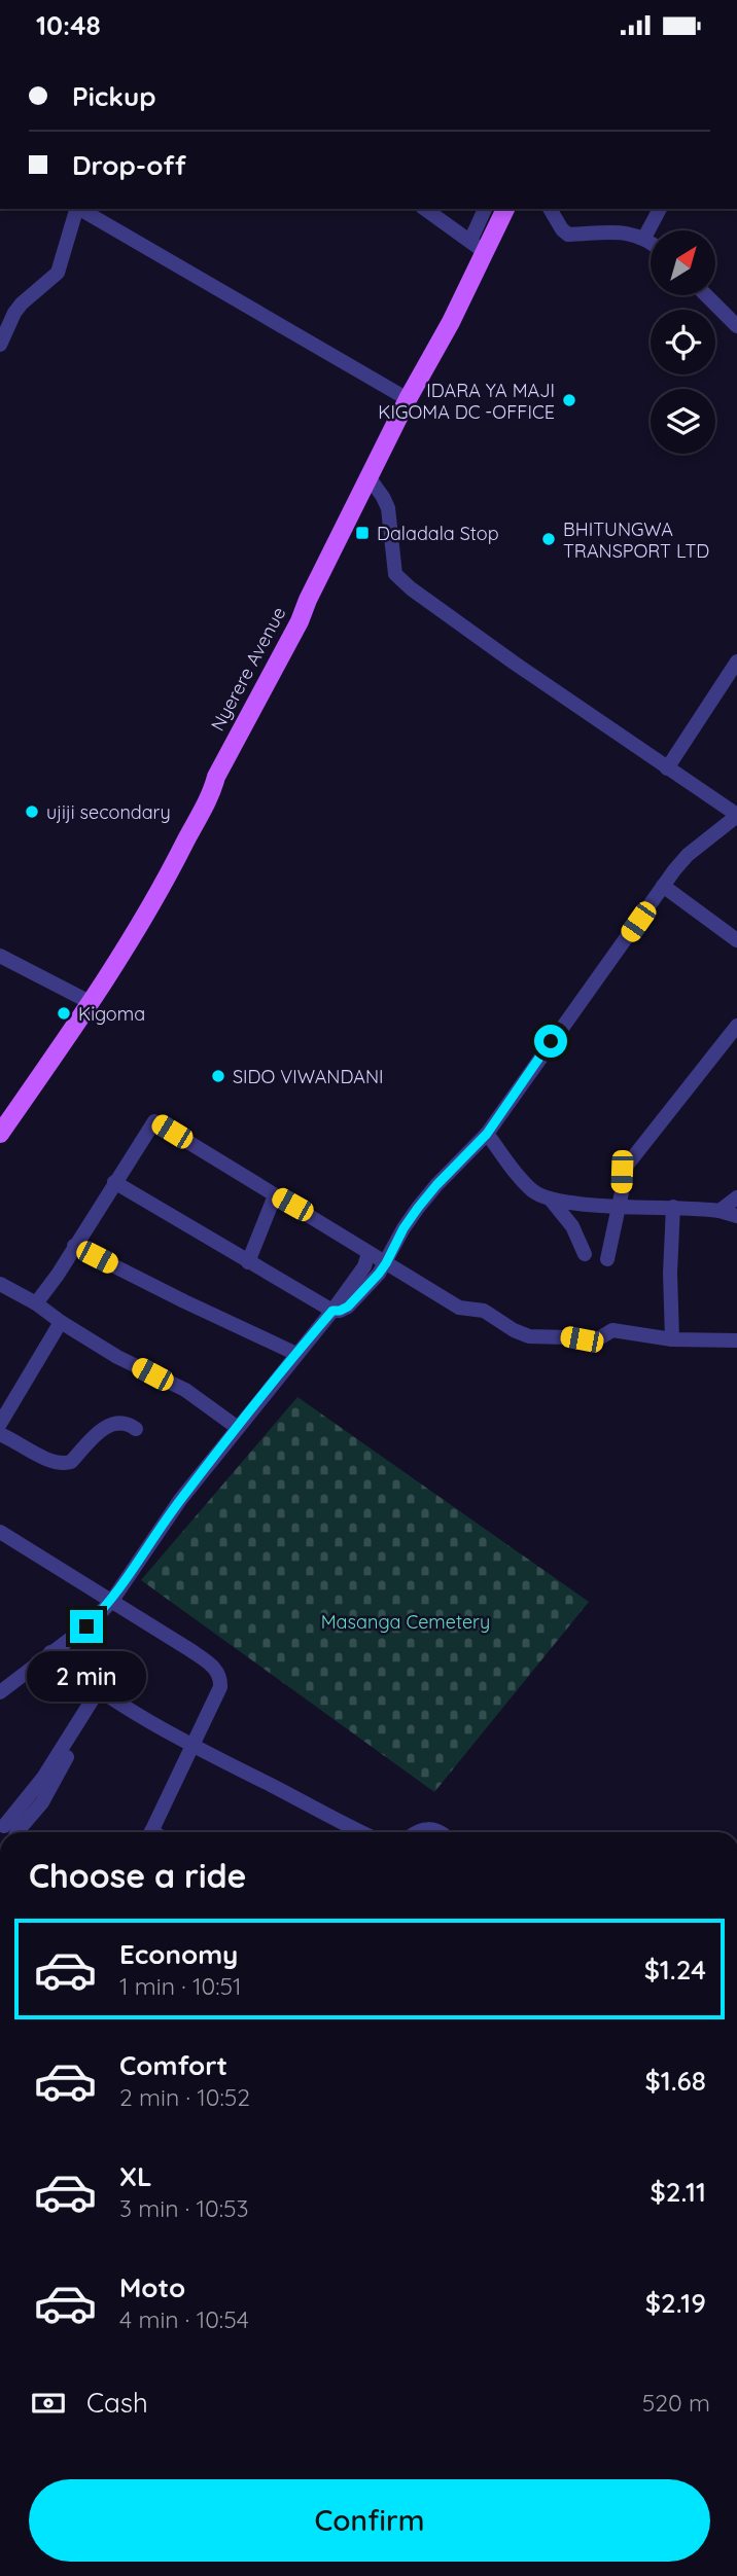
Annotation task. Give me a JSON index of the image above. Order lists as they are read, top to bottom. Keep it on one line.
{"streets":{"main road":["Nyerere Avenue"]},"parks":["Masanga Cemetery"],"places":{"other":["IDARA YA MAJI KIGOMA DC -OFFICE","BHITUNGWA TRANSPORT LTD","ujiji secondary","Kigoma","SIDO VIWANDANI"],"transit":["Daladala Stop"]},"north":"top right","page":{"status":"10:48","banner":["Pickup","Drop-off"],"bubble":"2 min","heading":"Choose a ride","list":[{"name":"Economy","note":"1 min · 10:51","value":"$1.24"},{"name":"Comfort","note":"2 min · 10:52","value":"$1.68"},{"name":"XL","note":"3 min · 10:53","value":"$2.11"},{"name":"Moto","note":"4 min · 10:54","value":"$2.19"}],"pay":["Cash","520 m"],"buttons":"Confirm"}}
